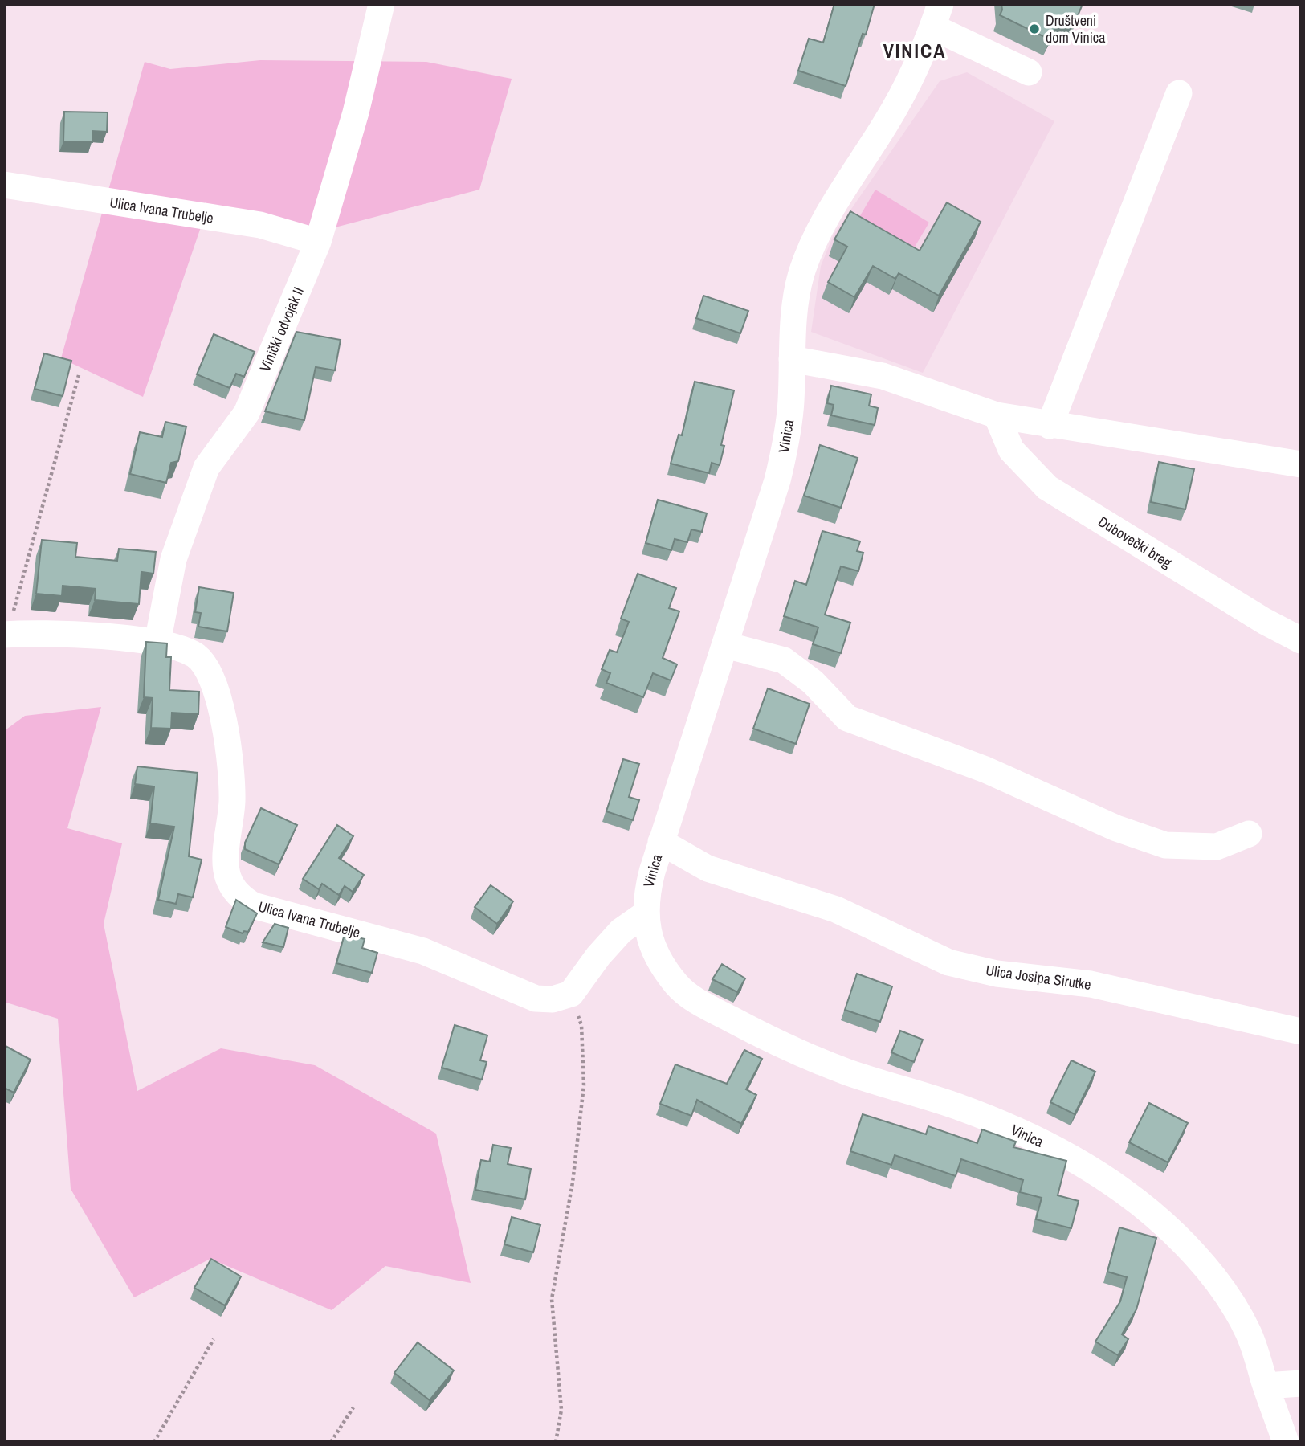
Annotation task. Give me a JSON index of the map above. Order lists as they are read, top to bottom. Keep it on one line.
{"streets":{"street":["Ulica Ivana Trubelje","Vinički odvojak II","Vinica","Dubovečki breg","Ulica Josipa Sirutke"]},"crossings":[["Ulica Ivana Trubelje","Vinički odvojak II"],["Vinica","Ulica Josipa Sirutke"]],"districts":["VINICA"],"places":["Društveni dom Vinica"]}
